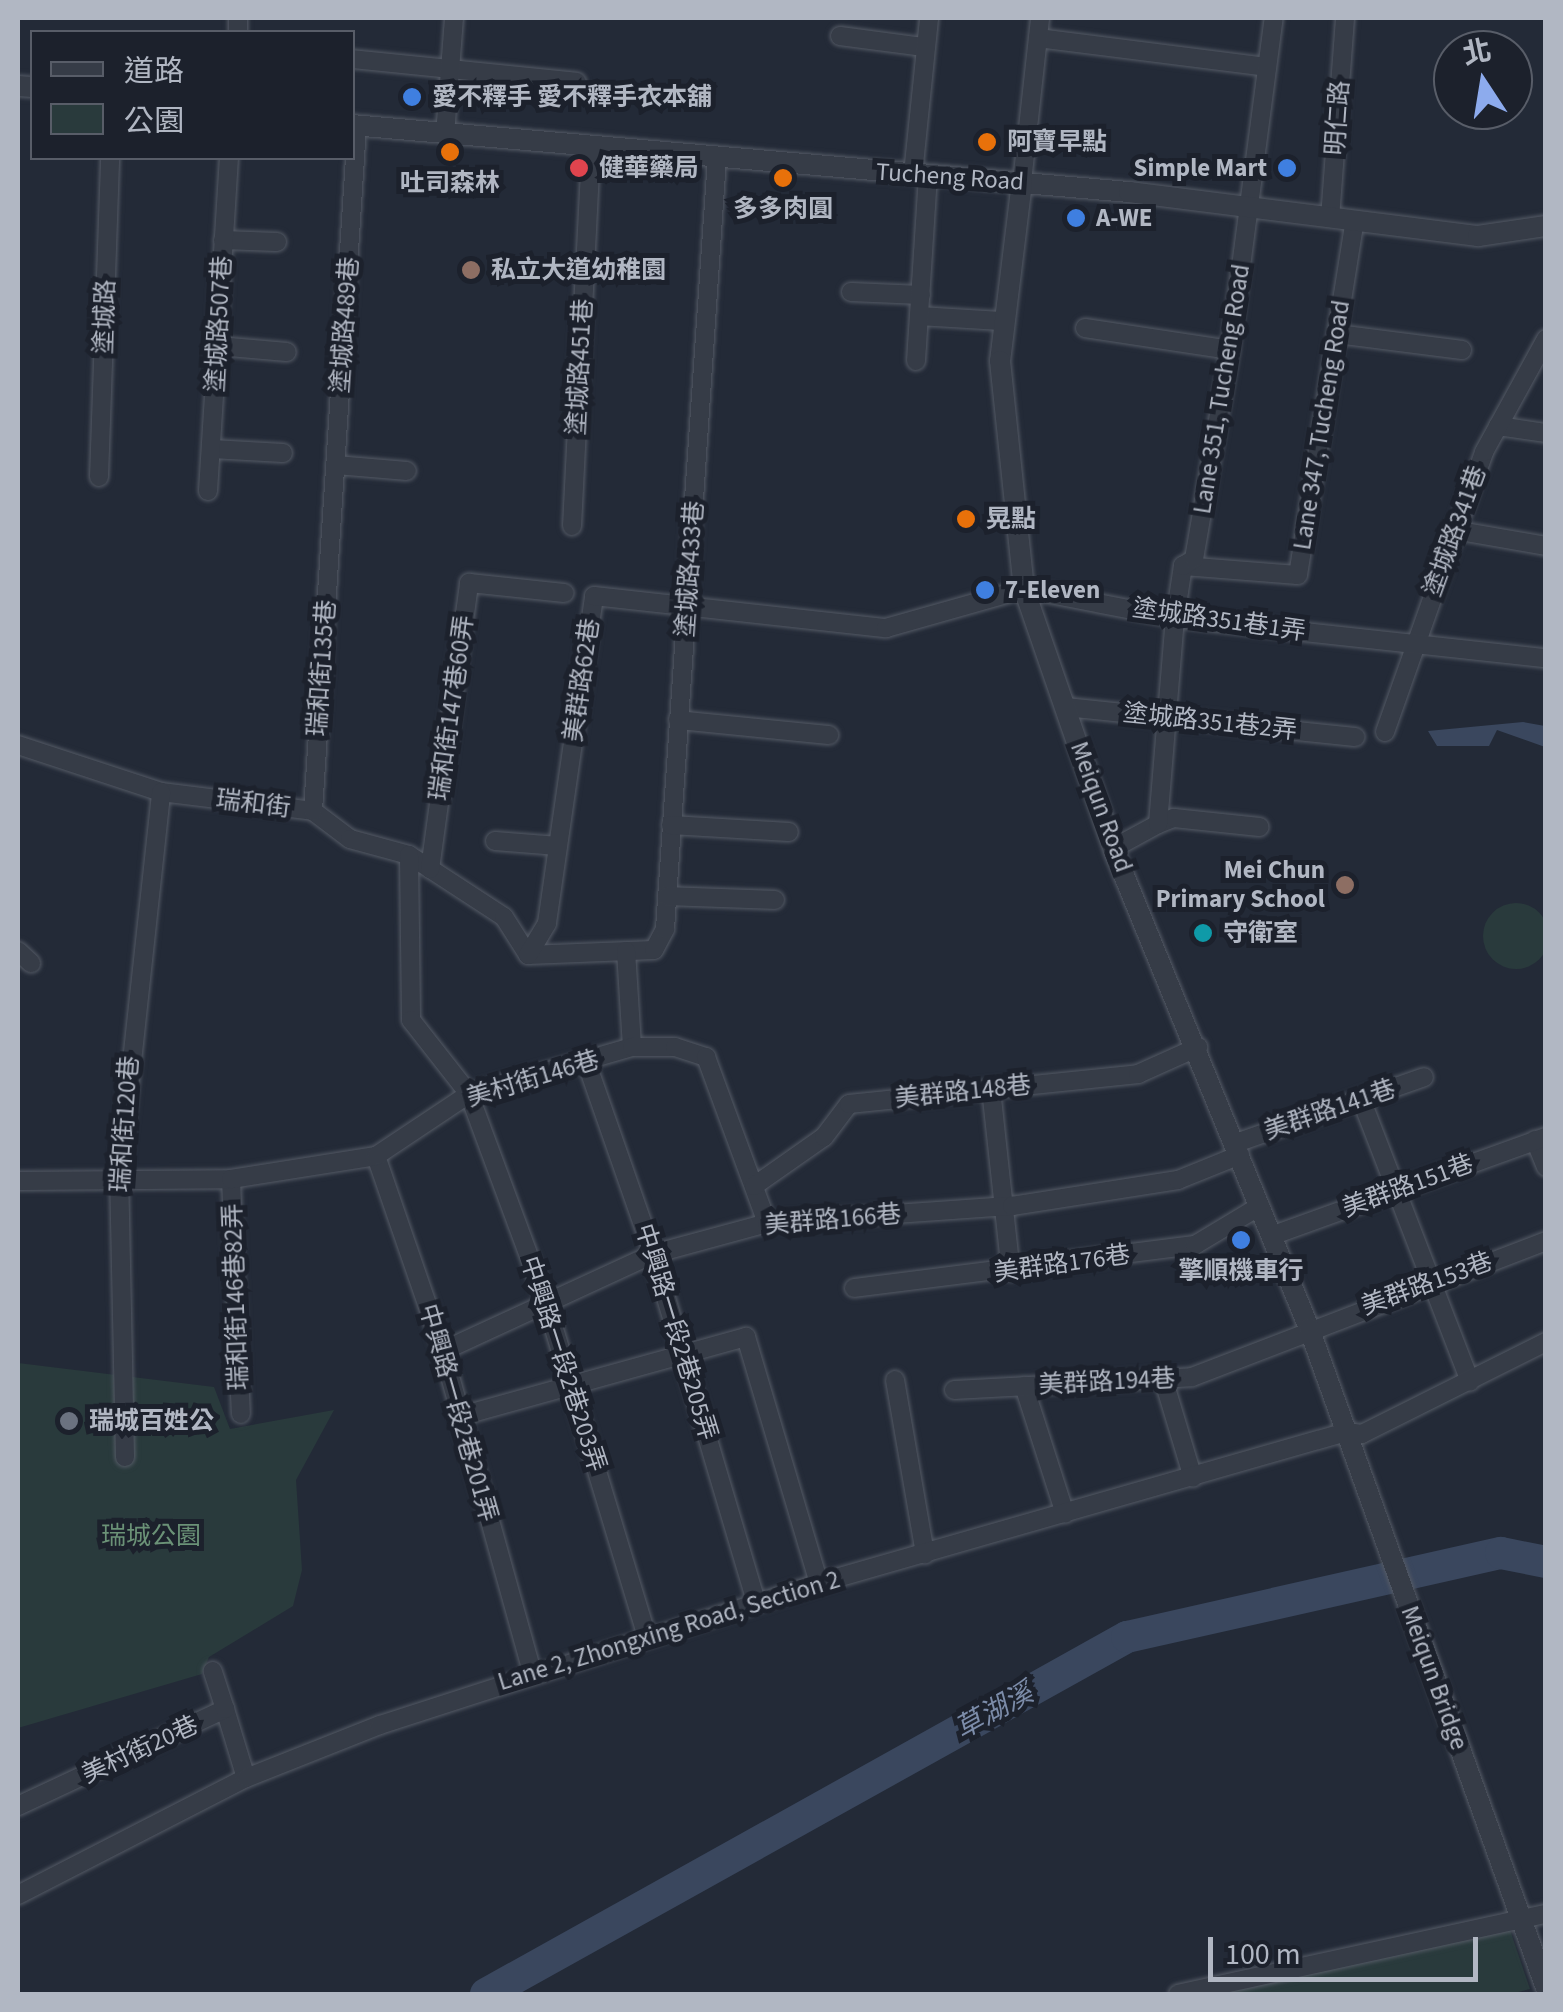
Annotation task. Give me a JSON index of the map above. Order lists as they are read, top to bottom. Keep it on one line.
{"streets":{"street":["明仁路","Tucheng Road","塗城路","塗城路507巷","塗城路489巷","塗城路451巷","Lane 351, Tucheng Road","Lane 347, Tucheng Road","塗城路341巷","塗城路433巷","塗城路351巷1弄","瑞和街135巷","美群路62巷","瑞和街147巷60弄","塗城路351巷2弄","瑞和街","Meiqun Road","美村街146巷","美群路148巷","美群路141巷","瑞和街120巷","美群路151巷","美群路166巷","美群路176巷","美群路153巷","瑞和街146巷82弄","中興路一段2巷205弄","中興路一段2巷203弄","美群路194巷","中興路一段2巷201弄","Lane 2, Zhongxing Road, Section 2","Meiqun Bridge","美村街20巷"]},"crossings":[["明仁路","Tucheng Road"],["Tucheng Road","塗城路451巷"],["Tucheng Road","Lane 351, Tucheng Road"],["Tucheng Road","Lane 347, Tucheng Road"],["Tucheng Road","塗城路433巷"],["Tucheng Road","Meiqun Road"],["塗城路489巷","瑞和街135巷"],["Lane 351, Tucheng Road","Lane 347, Tucheng Road"],["Lane 351, Tucheng Road","塗城路351巷1弄"],["Lane 351, Tucheng Road","塗城路351巷2弄"],["塗城路341巷","塗城路351巷1弄"],["塗城路433巷","美群路62巷"],["塗城路351巷1弄","美群路62巷"],["塗城路351巷1弄","Meiqun Road"],["瑞和街135巷","瑞和街"],["美群路62巷","瑞和街"],["美群路62巷","Meiqun Road"],["瑞和街147巷60弄","瑞和街"],["塗城路351巷2弄","Meiqun Road"],["瑞和街","瑞和街120巷"],["瑞和街","中興路一段2巷203弄"],["Meiqun Road","美群路148巷"],["Meiqun Road","美群路141巷"],["Meiqun Road","美群路151巷"],["Meiqun Road","美群路166巷"],["Meiqun Road","美群路176巷"],["Meiqun Road","美群路153巷"],["Meiqun Road","美群路194巷"],["Meiqun Road","Lane 2, Zhongxing Road, Section 2"],["Meiqun Road","Meiqun Bridge"],["美村街146巷","美群路148巷"],["美村街146巷","瑞和街120巷"],["美村街146巷","美群路166巷"],["美村街146巷","瑞和街146巷82弄"],["美村街146巷","中興路一段2巷205弄"],["美村街146巷","中興路一段2巷203弄"],["美村街146巷","中興路一段2巷201弄"],["美群路141巷","美群路166巷"],["美群路166巷","中興路一段2巷205弄"],["美群路166巷","中興路一段2巷203弄"],["美群路166巷","中興路一段2巷201弄"],["美群路153巷","美群路194巷"],["中興路一段2巷205弄","Lane 2, Zhongxing Road, Section 2"],["中興路一段2巷203弄","Lane 2, Zhongxing Road, Section 2"],["中興路一段2巷201弄","Lane 2, Zhongxing Road, Section 2"]],"water":["草湖溪"],"parks":["瑞城公園"],"places":["愛不釋手 愛不釋手衣本舖","阿寶早點","吐司森林","健華藥局","Simple Mart","多多肉圓","A-WE","私立大道幼稚園","晃點","7-Eleven","Mei Chun Primary School","守衛室","擎順機車行","瑞城百姓公"],"legend":["道路","公園"],"scale_bar":"100 m","north":"top"}
